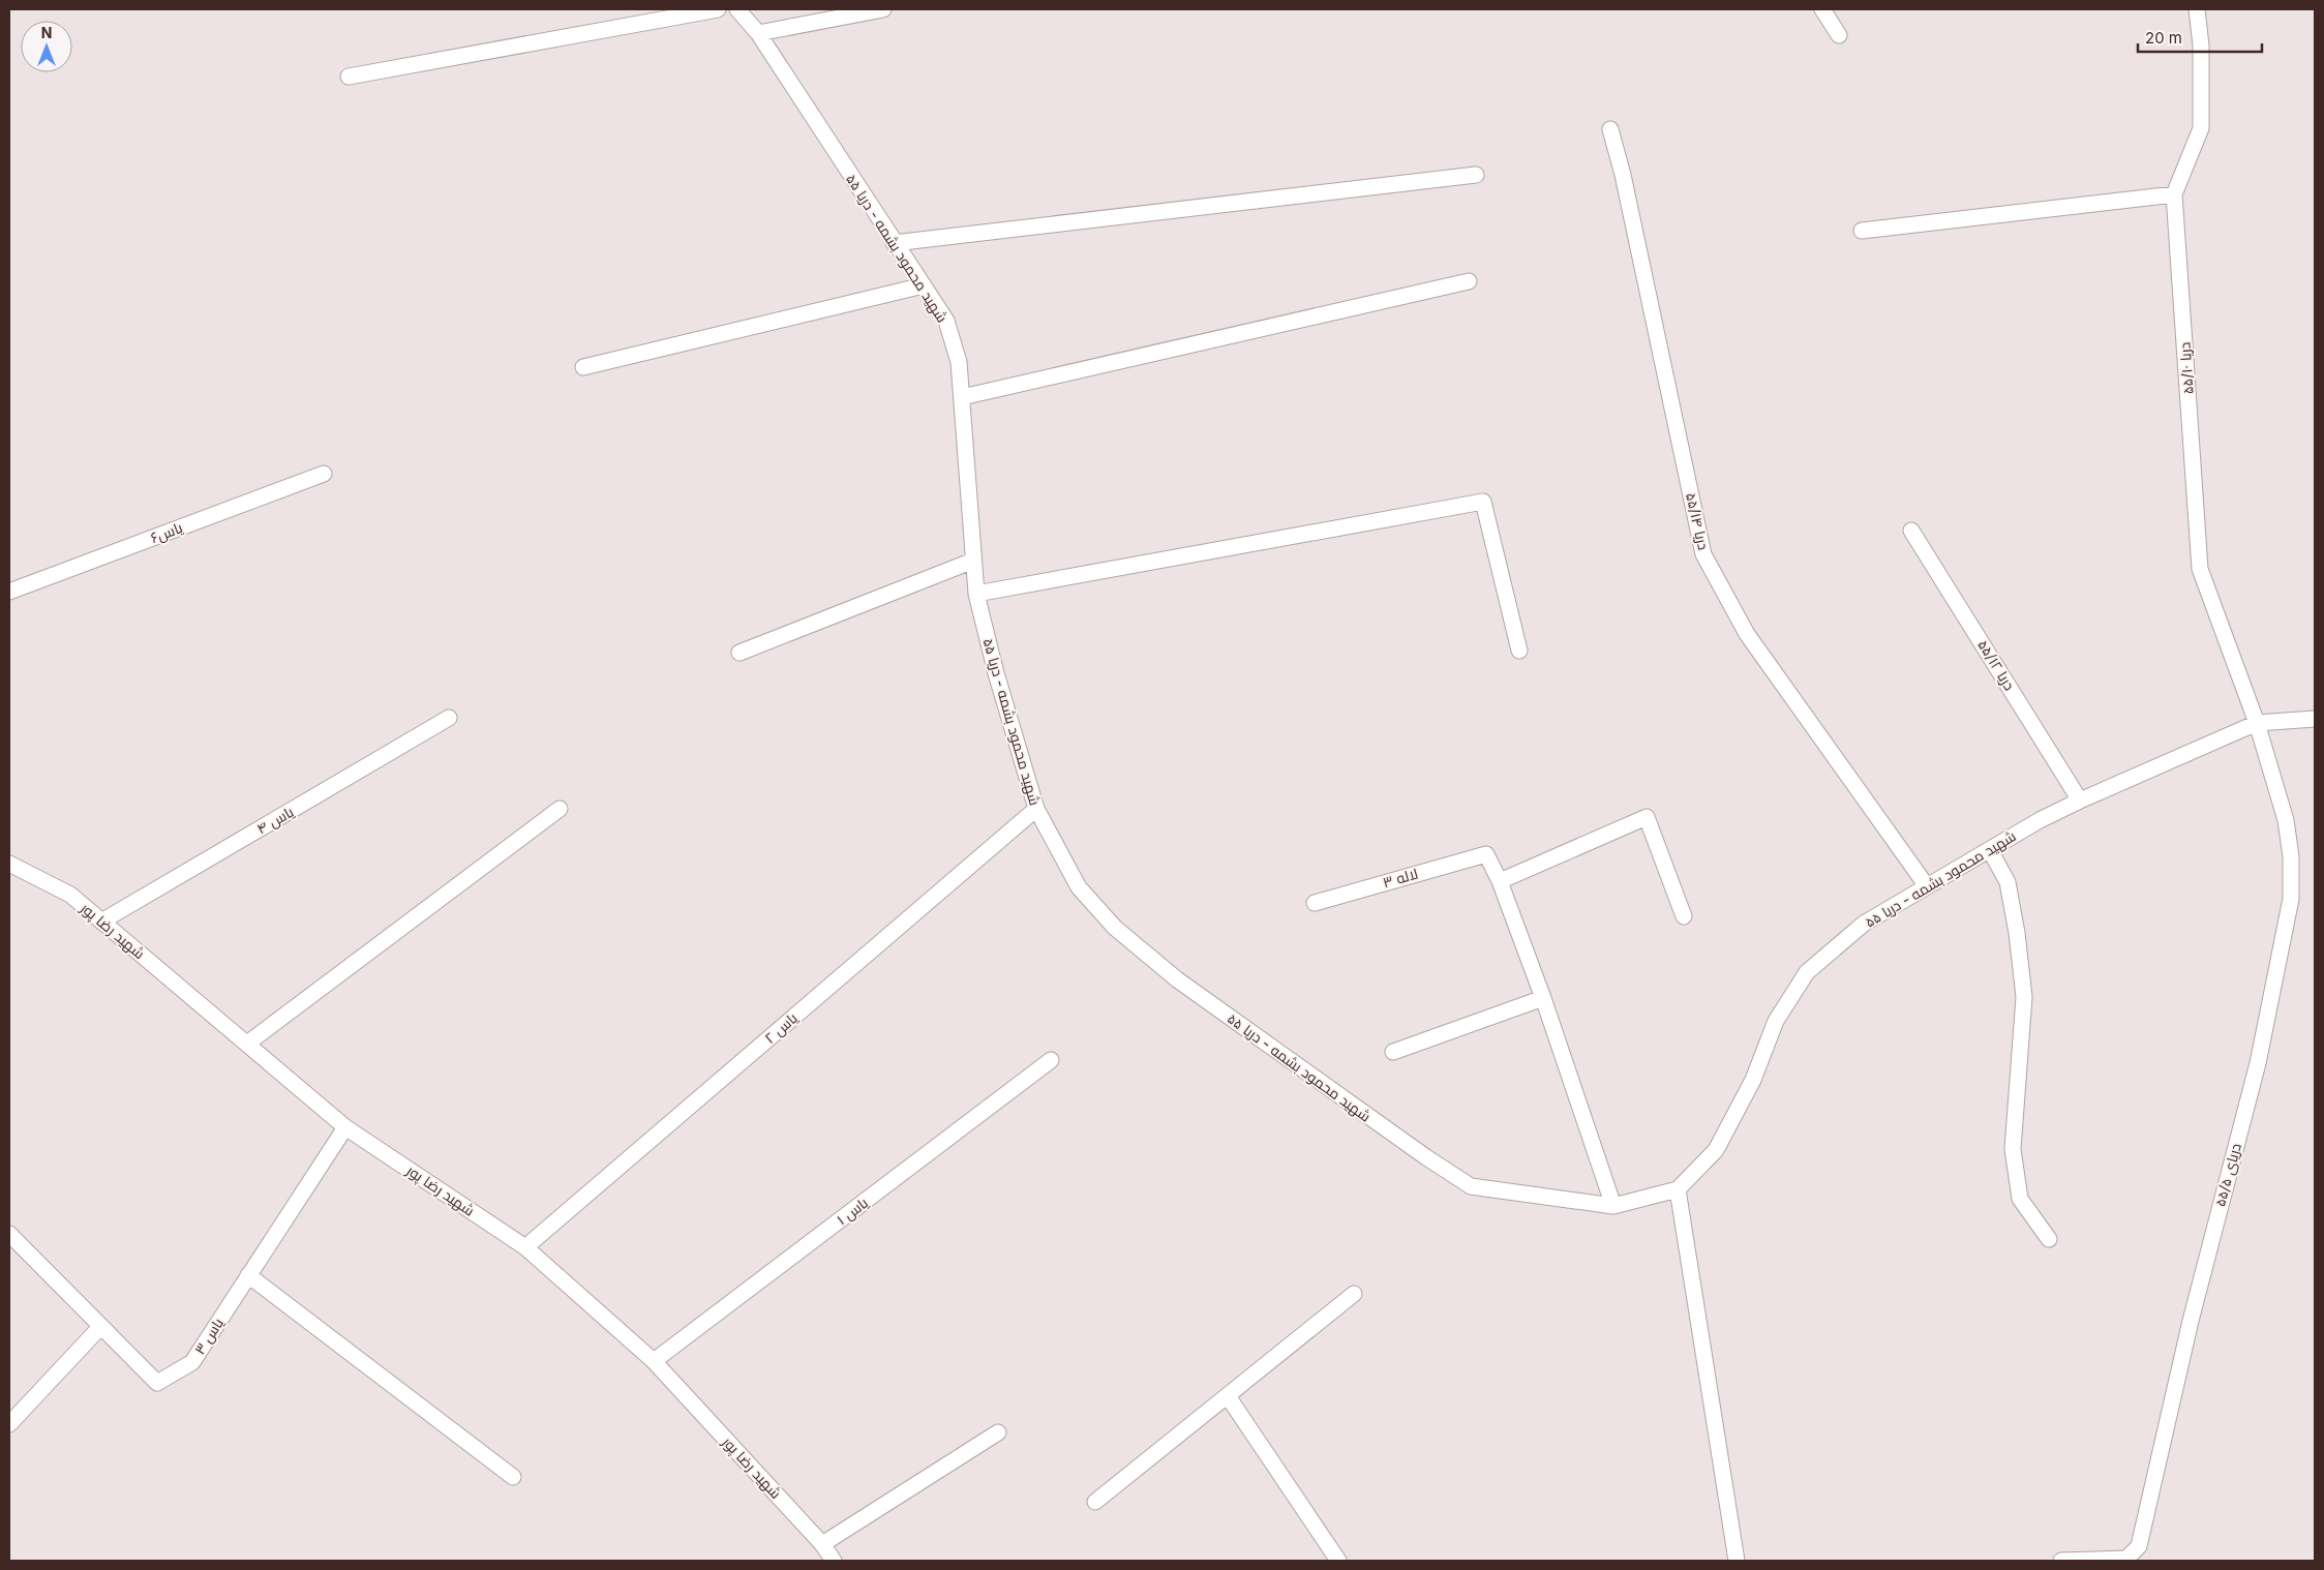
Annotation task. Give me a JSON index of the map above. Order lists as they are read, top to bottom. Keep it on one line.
{"streets":{"street":["شهید محمود بشمه - دریا ۵۵","دریا ۵۵/۱۰","دریا ۵۵/۱۴","یاس۶","دریا ۵۵/۱۲","یاس ۴","لاله ۳","شهید رضا پور","یاس ۲","دریای ۵۵/۵","یاس ۱","یاس ۳"]},"crossings":[["شهید محمود بشمه - دریا ۵۵","دریا ۵۵/۱۰"],["شهید محمود بشمه - دریا ۵۵","دریا ۵۵/۱۴"],["شهید محمود بشمه - دریا ۵۵","دریا ۵۵/۱۲"],["شهید محمود بشمه - دریا ۵۵","یاس ۲"],["شهید محمود بشمه - دریا ۵۵","دریای ۵۵/۵"],["دریا ۵۵/۱۰","دریای ۵۵/۵"],["یاس ۴","شهید رضا پور"],["شهید رضا پور","یاس ۲"],["شهید رضا پور","یاس ۱"],["شهید رضا پور","یاس ۳"]],"scale_bar":"20 m","north":"top"}
